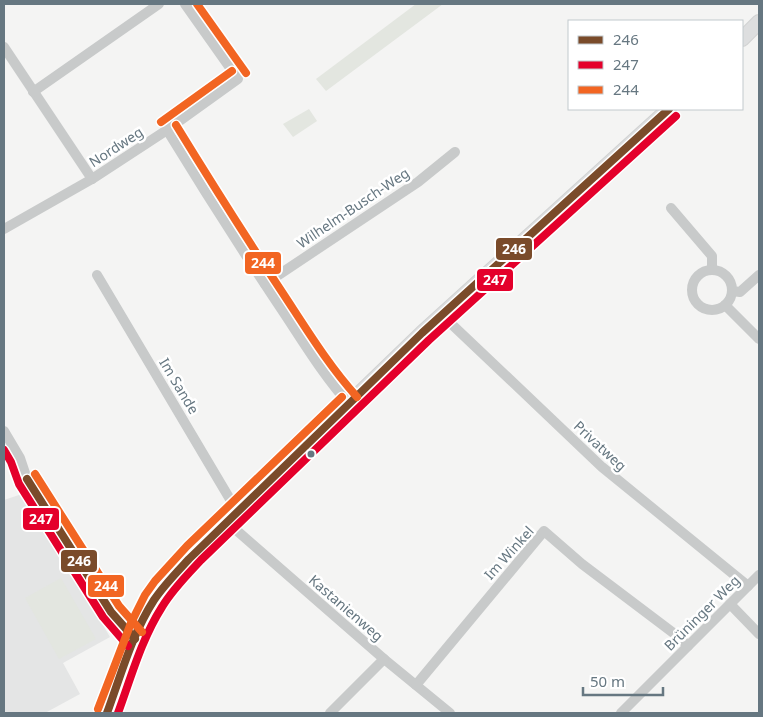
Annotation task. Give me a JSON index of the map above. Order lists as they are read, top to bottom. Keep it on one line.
{"streets":{"street":["Nordweg","Wilhelm-Busch-Weg","Im Sande","Privatweg","Im Winkel","Kastanienweg","Brüninger Weg"]},"crossings":[["Privatweg","Brüninger Weg"],["Im Winkel","Kastanienweg"],["Im Winkel","Brüninger Weg"]],"lines":["transit line 244","transit line 246","transit line 247"],"legend":["246","247","244"],"scale_bar":"50 m"}
